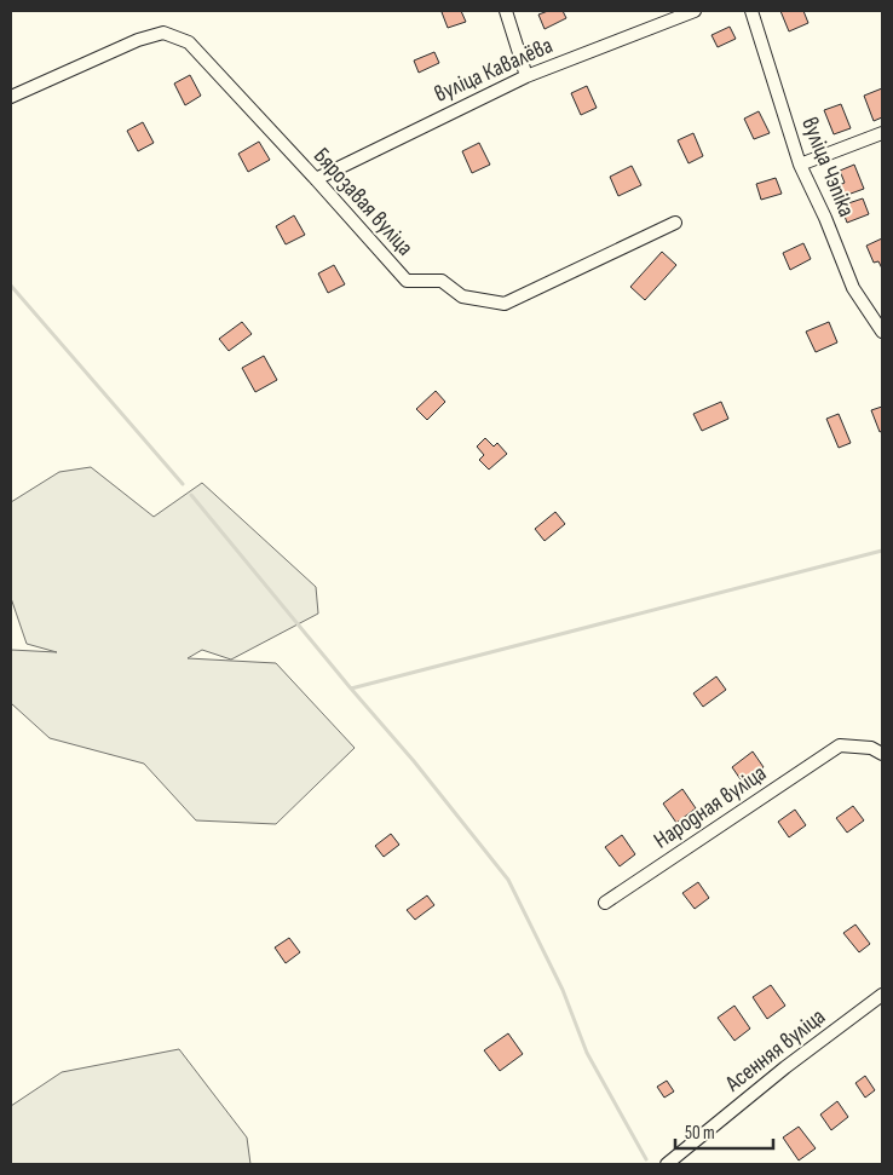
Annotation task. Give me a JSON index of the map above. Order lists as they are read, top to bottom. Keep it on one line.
{"streets":{"street":["вуліца Кавалёва","вуліца Чэпіка","Бярозавая вуліца","Народная вуліца","Асенняя вуліца"]},"crossings":[["вуліца Кавалёва","Бярозавая вуліца"]],"scale_bar":"50 m"}
